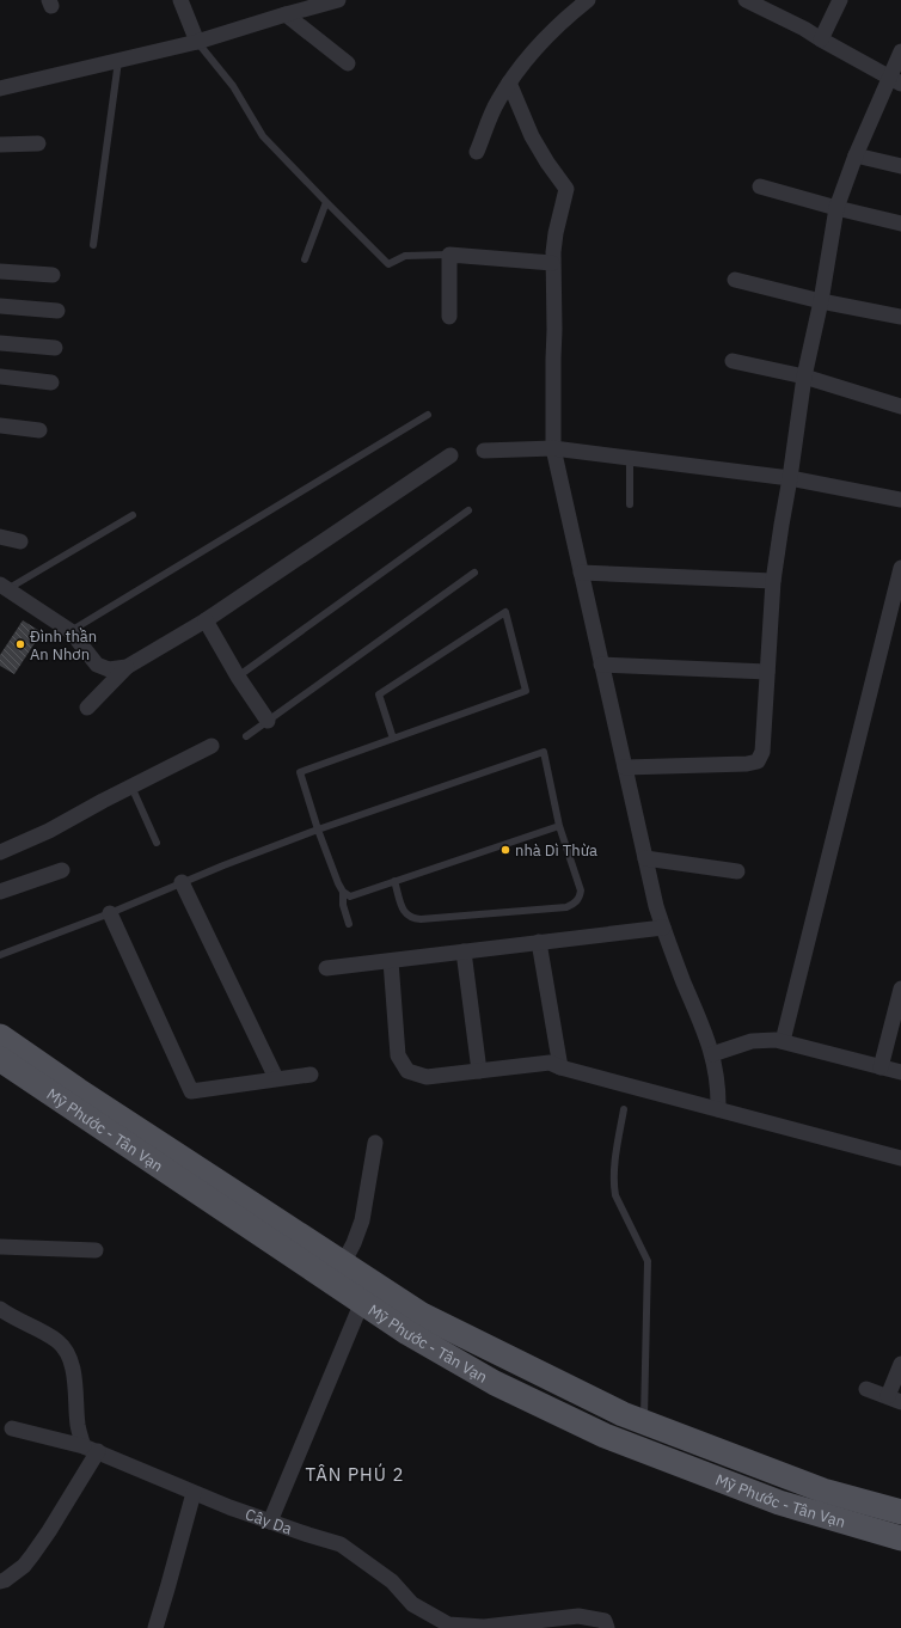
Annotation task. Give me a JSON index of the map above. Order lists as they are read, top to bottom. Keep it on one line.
{"streets":{"main road":["Mỹ Phước - Tân Vạn"],"street":["Cây Da"]},"districts":["TÂN PHÚ 2"],"places":["Đình thần An Nhơn","nhà Dì Thừa"]}
